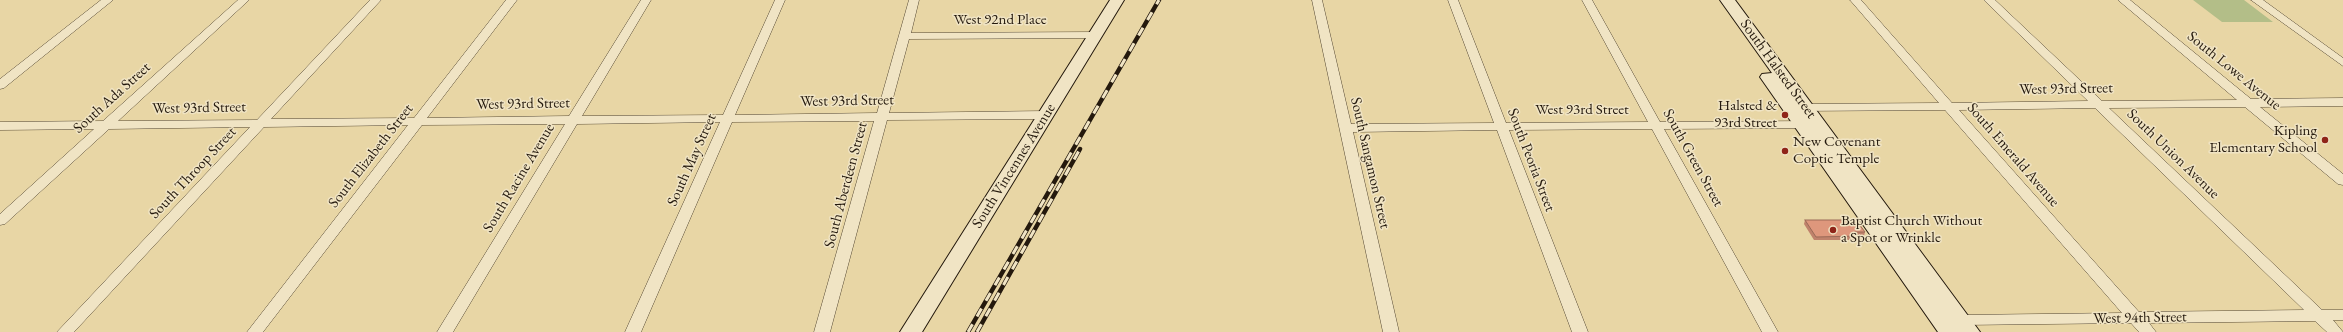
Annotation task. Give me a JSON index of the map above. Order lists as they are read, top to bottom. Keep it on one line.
{"streets":{"main road":["South Halsted Street","South Vincennes Avenue"],"street":["West 92nd Place","South Lowe Avenue","West 93rd Street","South Ada Street","South Union Avenue","South Emerald Avenue","South Elizabeth Street","South Green Street","South May Street","South Peoria Street","South Sangamon Street","South Throop Street","South Racine Avenue","South Aberdeen Street","West 94th Street"]},"crossings":[["West 92nd Place","South Vincennes Avenue"],["West 92nd Place","South Aberdeen Street"],["South Halsted Street","West 93rd Street"],["South Halsted Street","West 94th Street"],["South Lowe Avenue","West 93rd Street"],["West 93rd Street","South Ada Street"],["West 93rd Street","South Union Avenue"],["West 93rd Street","South Emerald Avenue"],["West 93rd Street","South Elizabeth Street"],["West 93rd Street","South Green Street"],["West 93rd Street","South May Street"],["West 93rd Street","South Peoria Street"],["West 93rd Street","South Sangamon Street"],["West 93rd Street","South Vincennes Avenue"],["West 93rd Street","South Throop Street"],["West 93rd Street","South Racine Avenue"],["West 93rd Street","South Aberdeen Street"],["South Union Avenue","West 94th Street"],["South Emerald Avenue","West 94th Street"]],"places":["Halsted & 93rd Street","Kipling Elementary School","New Covenant Coptic Temple","Baptist Church Without a Spot or Wrinkle"]}
